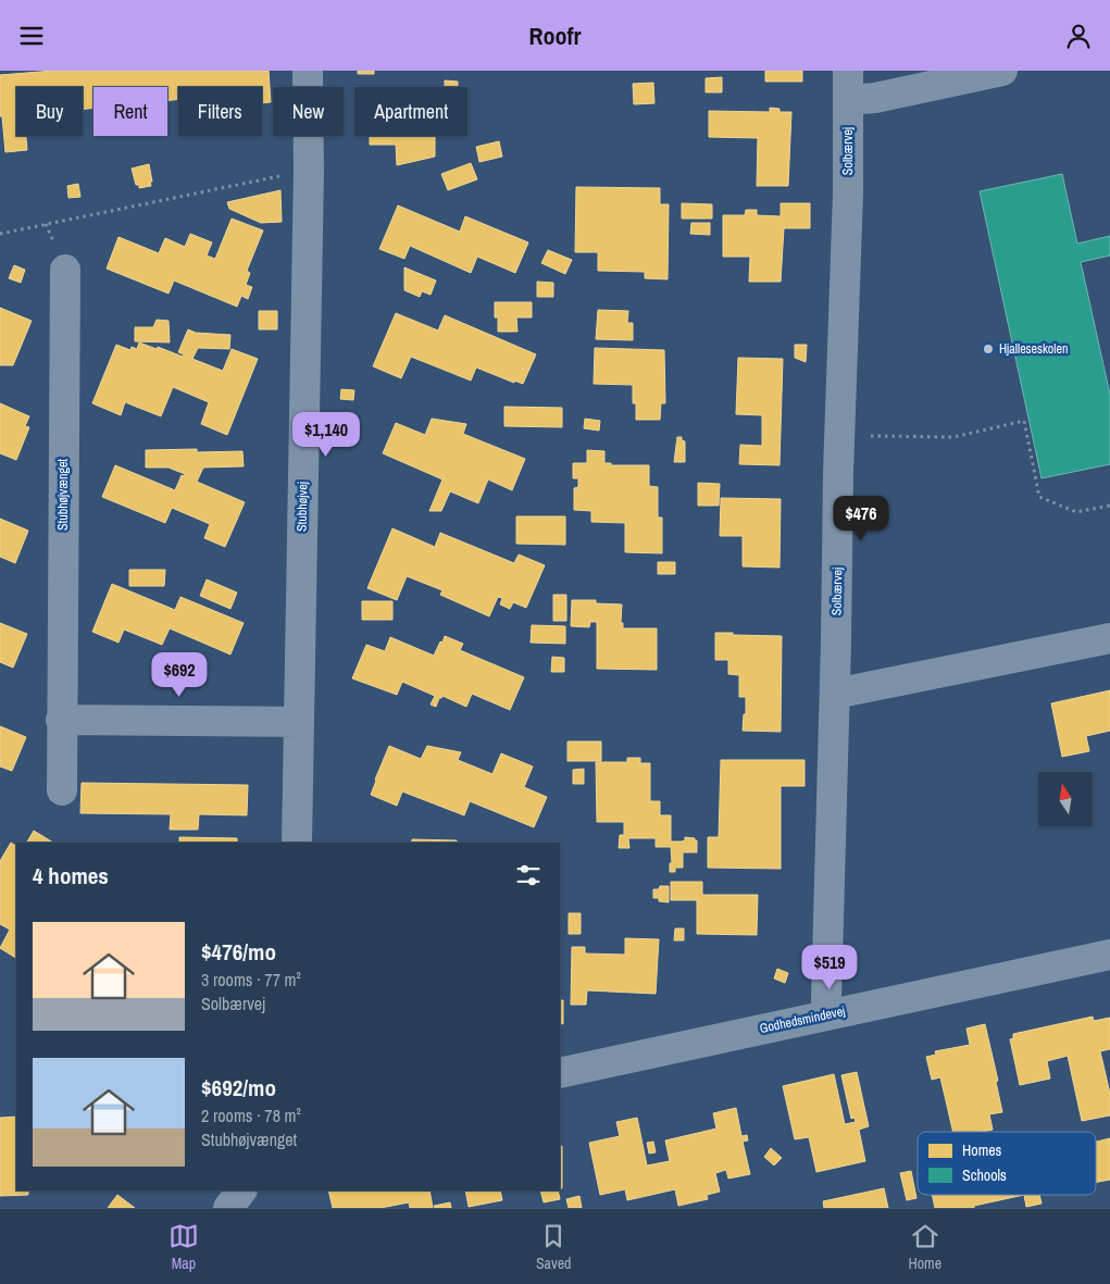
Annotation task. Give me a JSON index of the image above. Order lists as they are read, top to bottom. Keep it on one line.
{"streets":{"street":["Solbærvej","Stubhøjvænget","Stubhøjvej","Godhedsmindevej"]},"crossings":[["Solbærvej","Godhedsmindevej"]],"places":["Hjalleseskolen"],"legend":["Homes","Schools"],"north":"top","page":{"header":"Roofr","chip":["Buy","Rent","Filters","New","Apartment"],"price":["$1,140","$476","$692","$519"],"heading":"4 homes","list":[{"name":"$476/mo","note":"3 rooms · 77 m² · Solbærvej"},{"name":"$692/mo","note":"2 rooms · 78 m² · Stubhøjvænget"}],"tabs":["Map","Saved","Home"]}}
